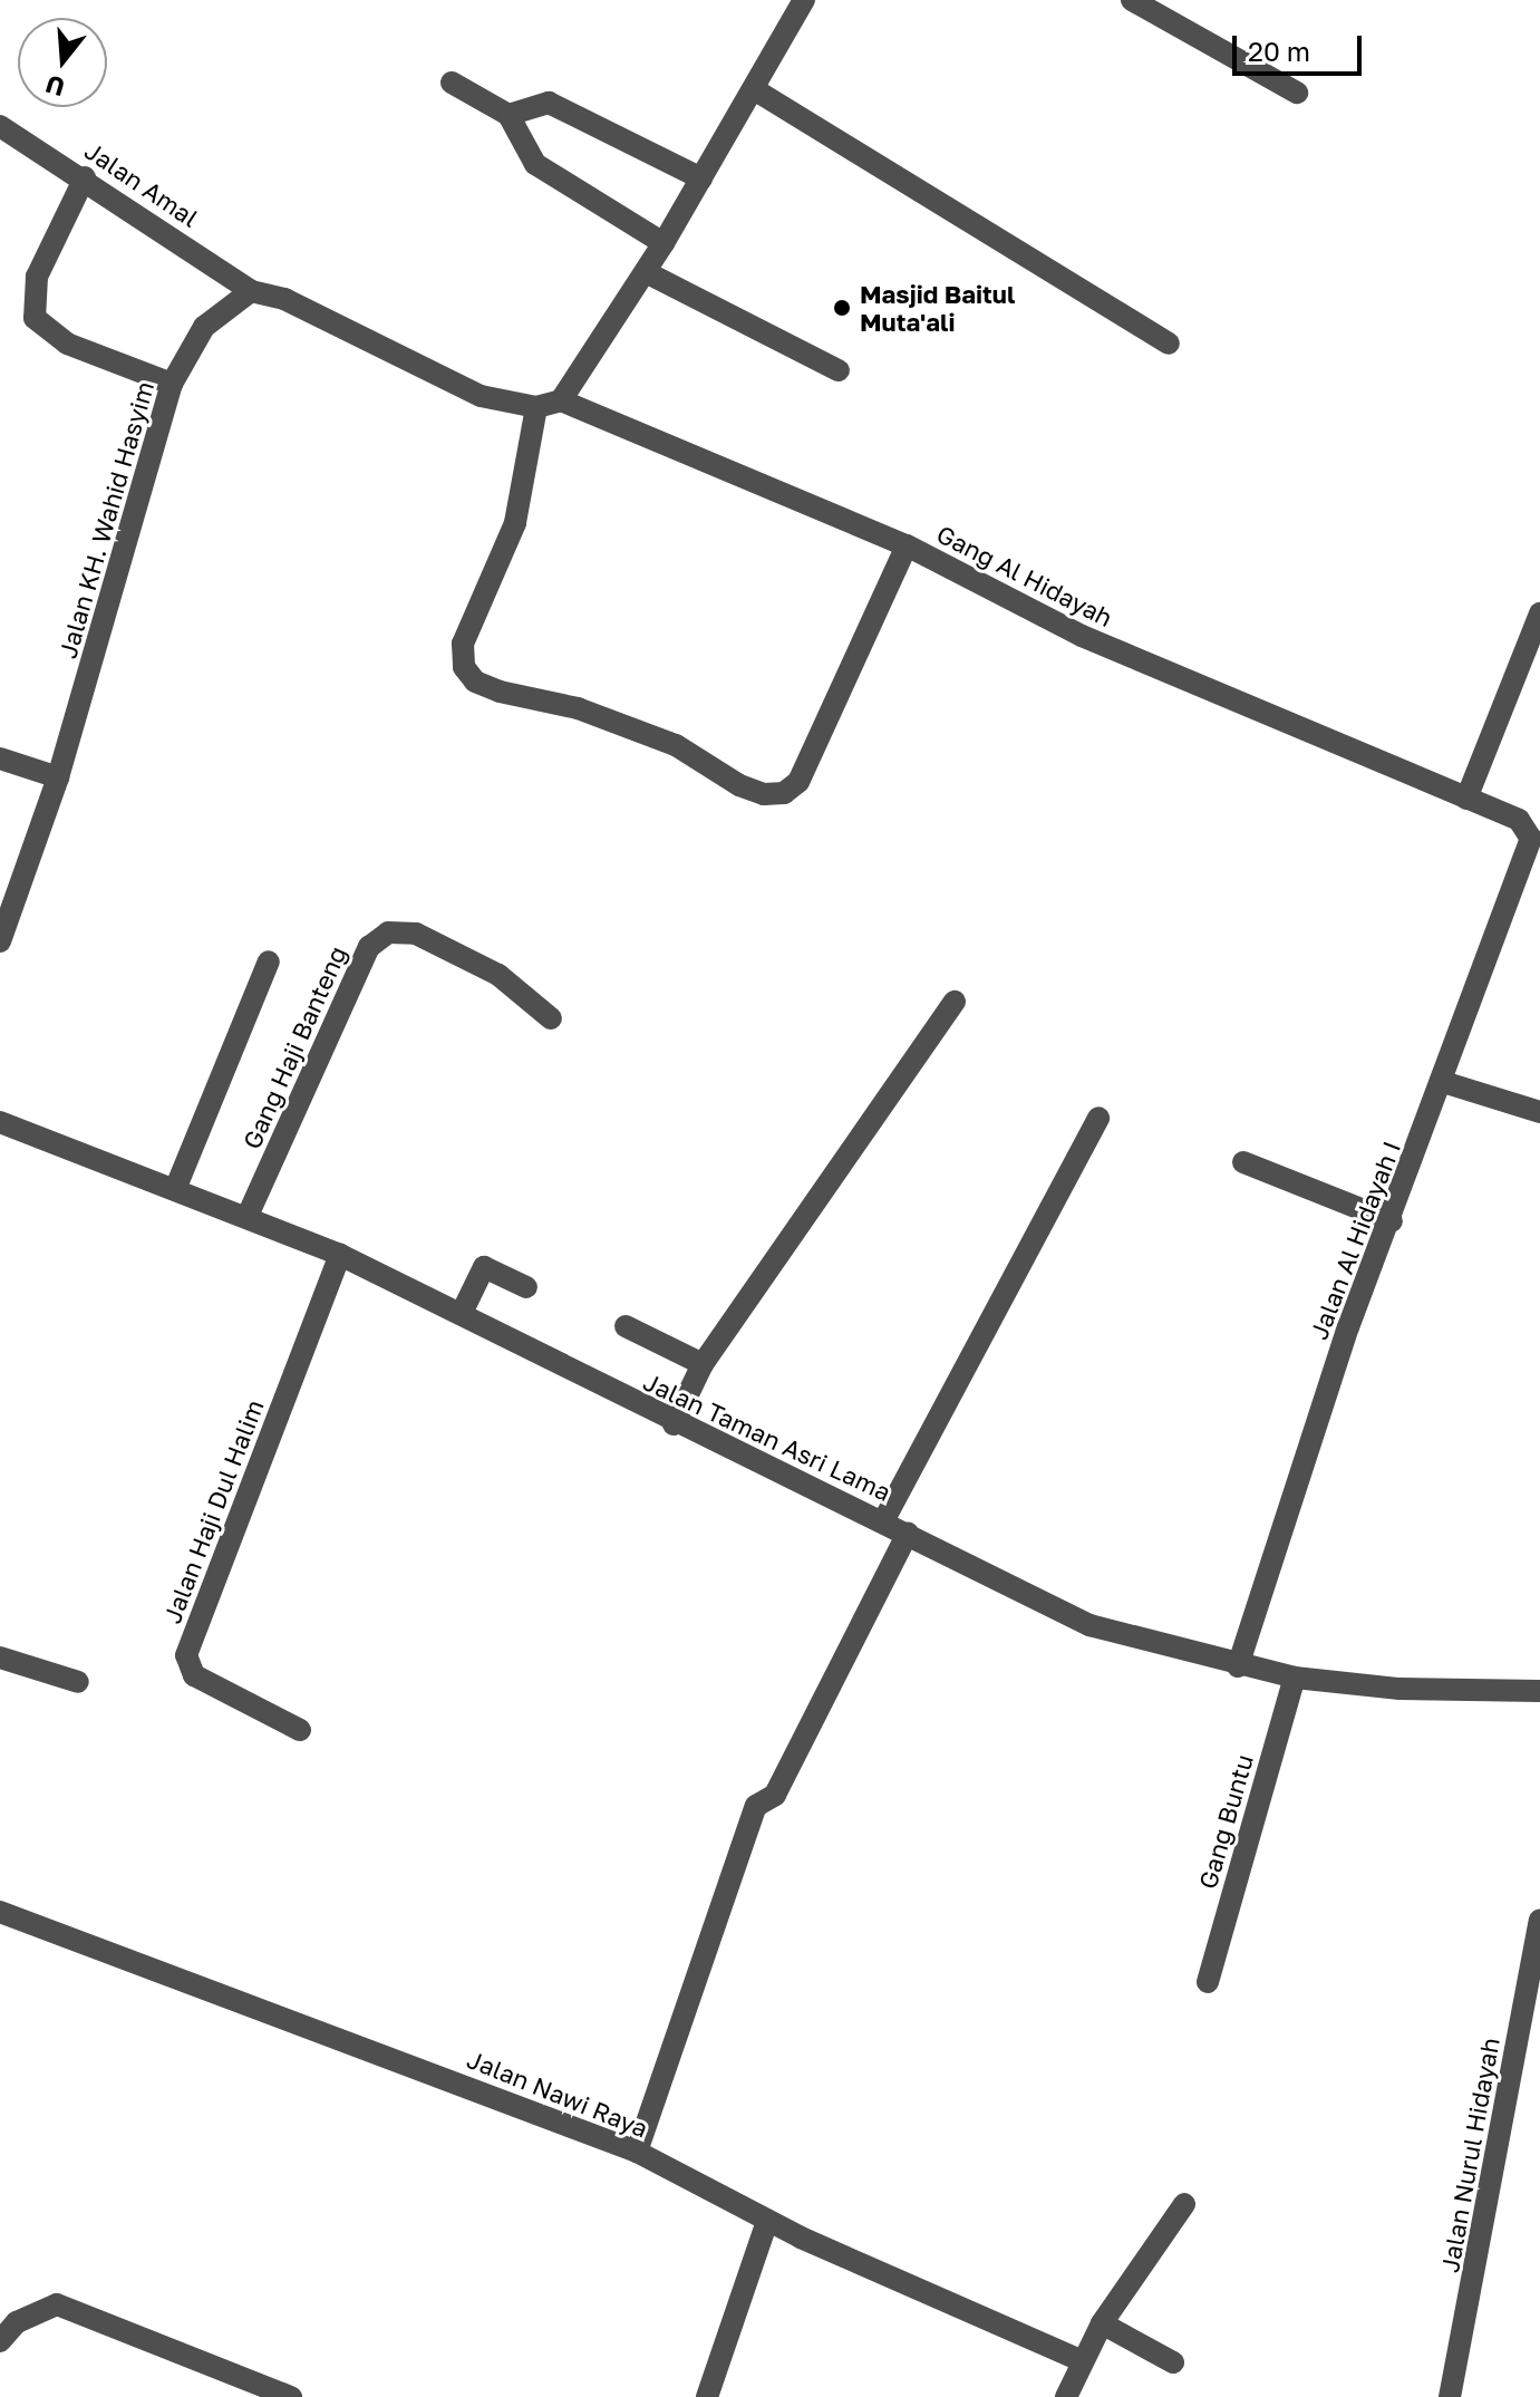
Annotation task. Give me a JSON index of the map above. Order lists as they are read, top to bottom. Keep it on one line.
{"streets":{"street":["Jalan Amal","Jalan KH. Wahid Hasyim","Gang Al Hidayah","Gang Haji Banteng","Jalan Al Hidayah I","Jalan Taman Asri Lama","Jalan Haji Dul Halim","Gang Buntu","Jalan Nawi Raya","Jalan Nurul Hidayah"]},"crossings":[["Jalan Amal","Jalan KH. Wahid Hasyim"],["Gang Al Hidayah","Jalan Al Hidayah I"],["Gang Haji Banteng","Jalan Taman Asri Lama"],["Jalan Al Hidayah I","Jalan Taman Asri Lama"],["Jalan Taman Asri Lama","Jalan Haji Dul Halim"],["Jalan Taman Asri Lama","Gang Buntu"]],"places":["Masjid Baitul Muta'ali"],"scale_bar":"20 m","north":"bottom"}
